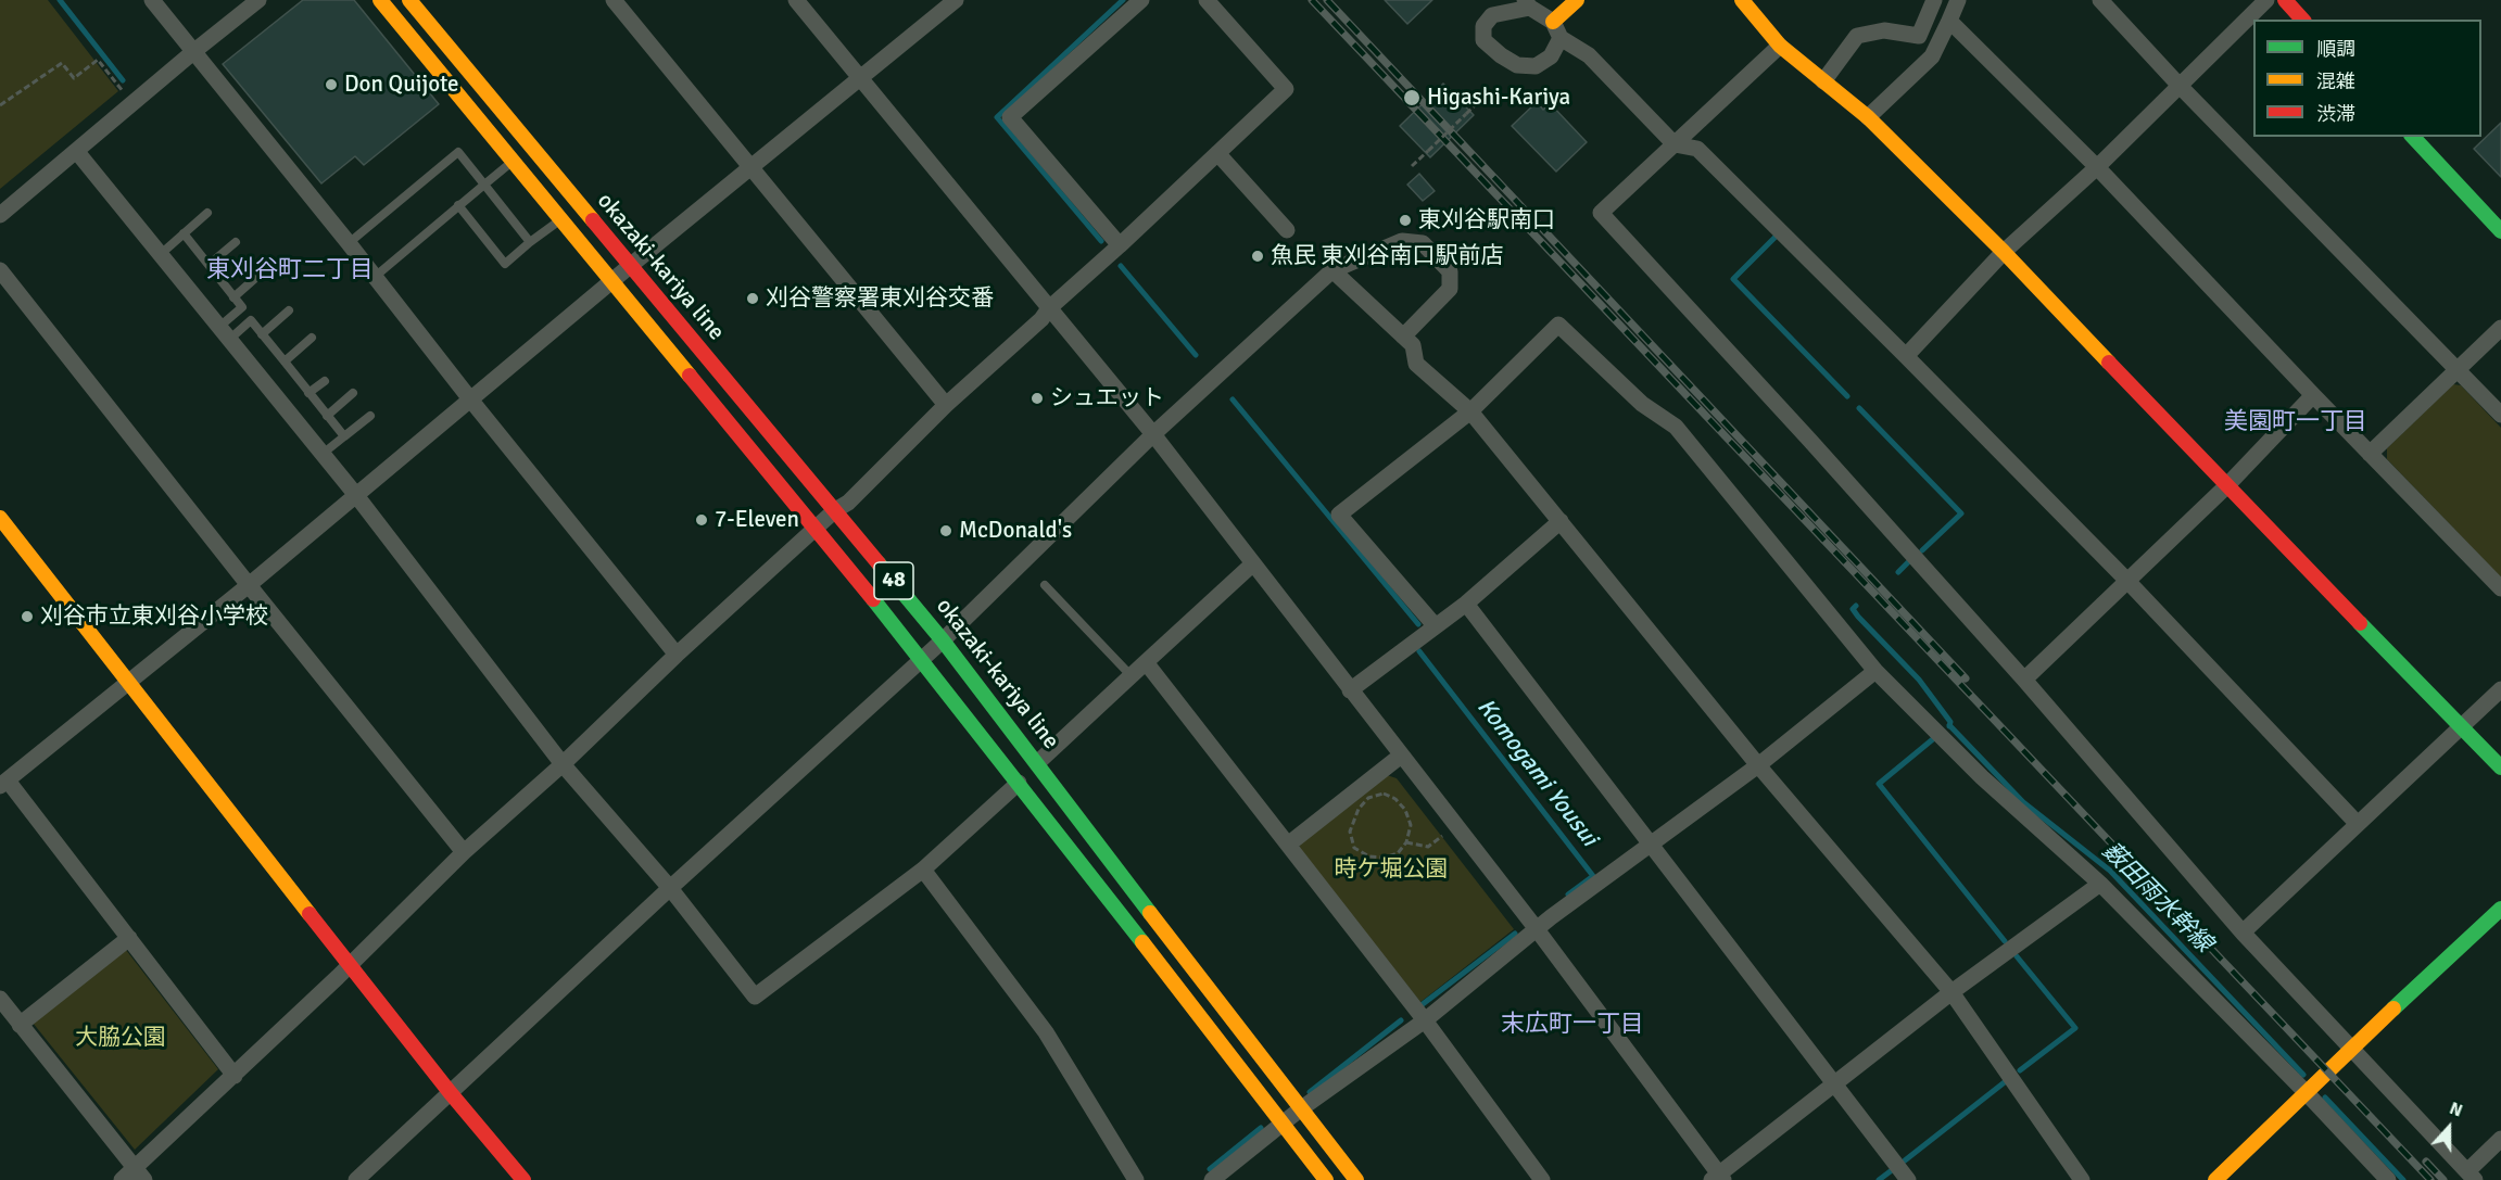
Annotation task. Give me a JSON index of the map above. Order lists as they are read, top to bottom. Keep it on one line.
{"streets":{"main road":["okazaki-kariya line","48"]},"districts":["東刈谷町二丁目","美園町一丁目","末広町一丁目"],"water":["Komogami Yousui","薮田雨水幹線"],"parks":["時ケ堀公園","大脇公園"],"places":["Don Quijote","Higashi-Kariya","東刈谷駅南口","魚民 東刈谷南口駅前店","刈谷警察署東刈谷交番","シュエット","7-Eleven","McDonald's","刈谷市立東刈谷小学校"],"legend":["順調","混雑","渋滞"],"north":"top"}
